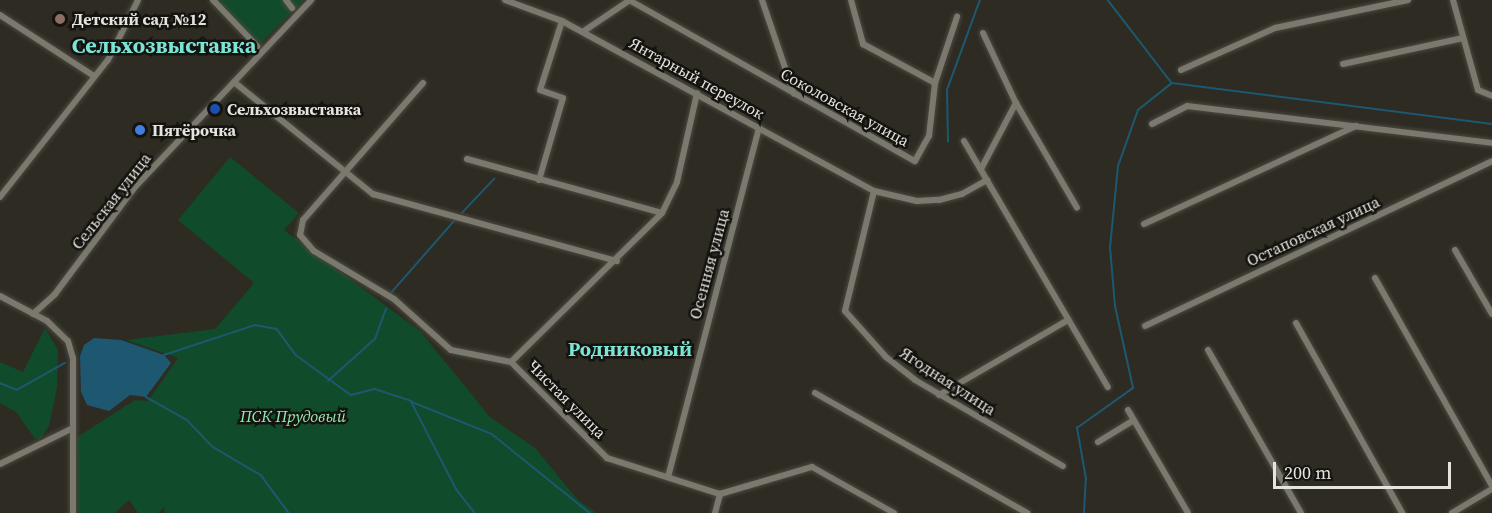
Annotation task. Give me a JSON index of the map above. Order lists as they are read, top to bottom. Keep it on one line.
{"streets":{"street":["Янтарный переулок","Соколовская улица","Сельская улица","Остаповская улица","Осенняя улица","Ягодная улица","Чистая улица"]},"crossings":[["Янтарный переулок","Осенняя улица"],["Янтарный переулок","Ягодная улица"],["Осенняя улица","Чистая улица"]],"districts":["Сельхозвыставка","Родниковый"],"parks":["ПСК Прудовый"],"places":["Детский сад №12","Сельхозвыставка","Пятёрочка"],"scale_bar":"200 m"}
